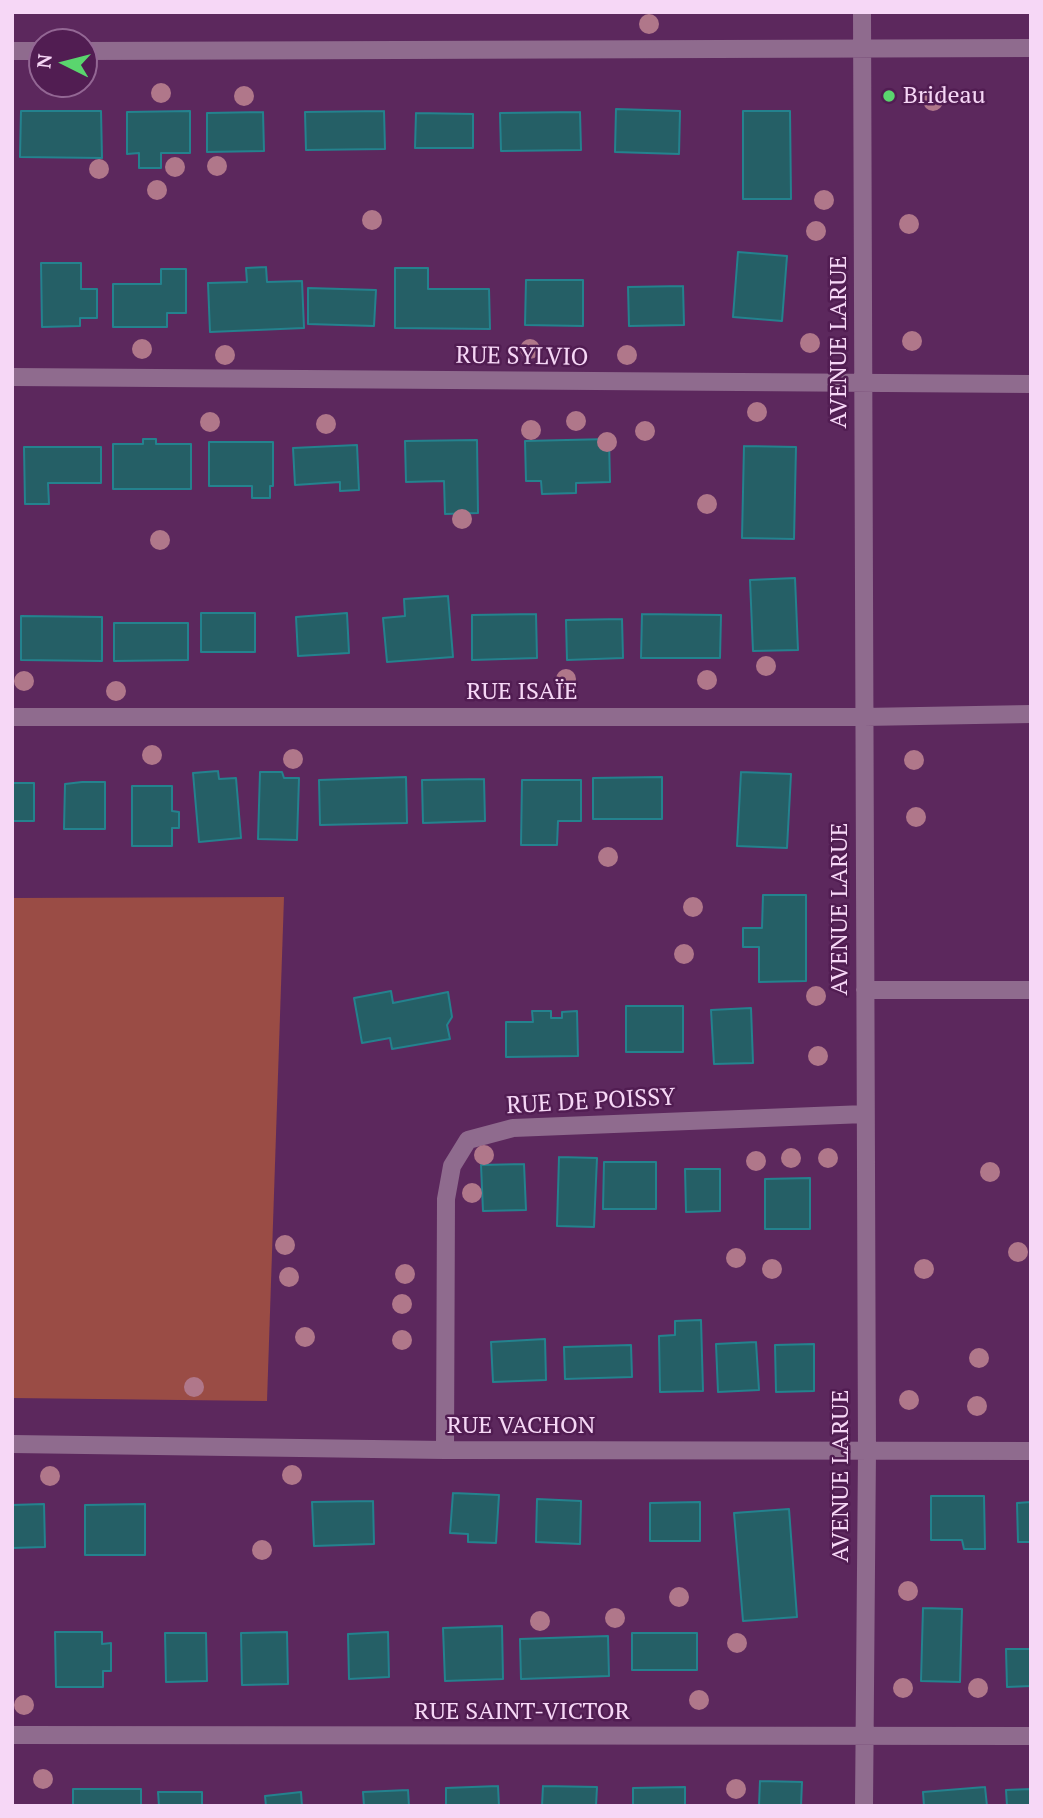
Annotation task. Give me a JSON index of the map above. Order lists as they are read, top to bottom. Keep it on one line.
{"streets":{"street":["AVENUE LARUE","RUE SYLVIO","RUE ISAÏE","RUE DE POISSY","RUE VACHON","RUE SAINT-VICTOR"]},"crossings":[["AVENUE LARUE","RUE SYLVIO"],["AVENUE LARUE","RUE ISAÏE"],["AVENUE LARUE","RUE DE POISSY"],["AVENUE LARUE","RUE VACHON"],["AVENUE LARUE","RUE SAINT-VICTOR"],["RUE DE POISSY","RUE VACHON"]],"places":["Brideau"],"north":"left"}
